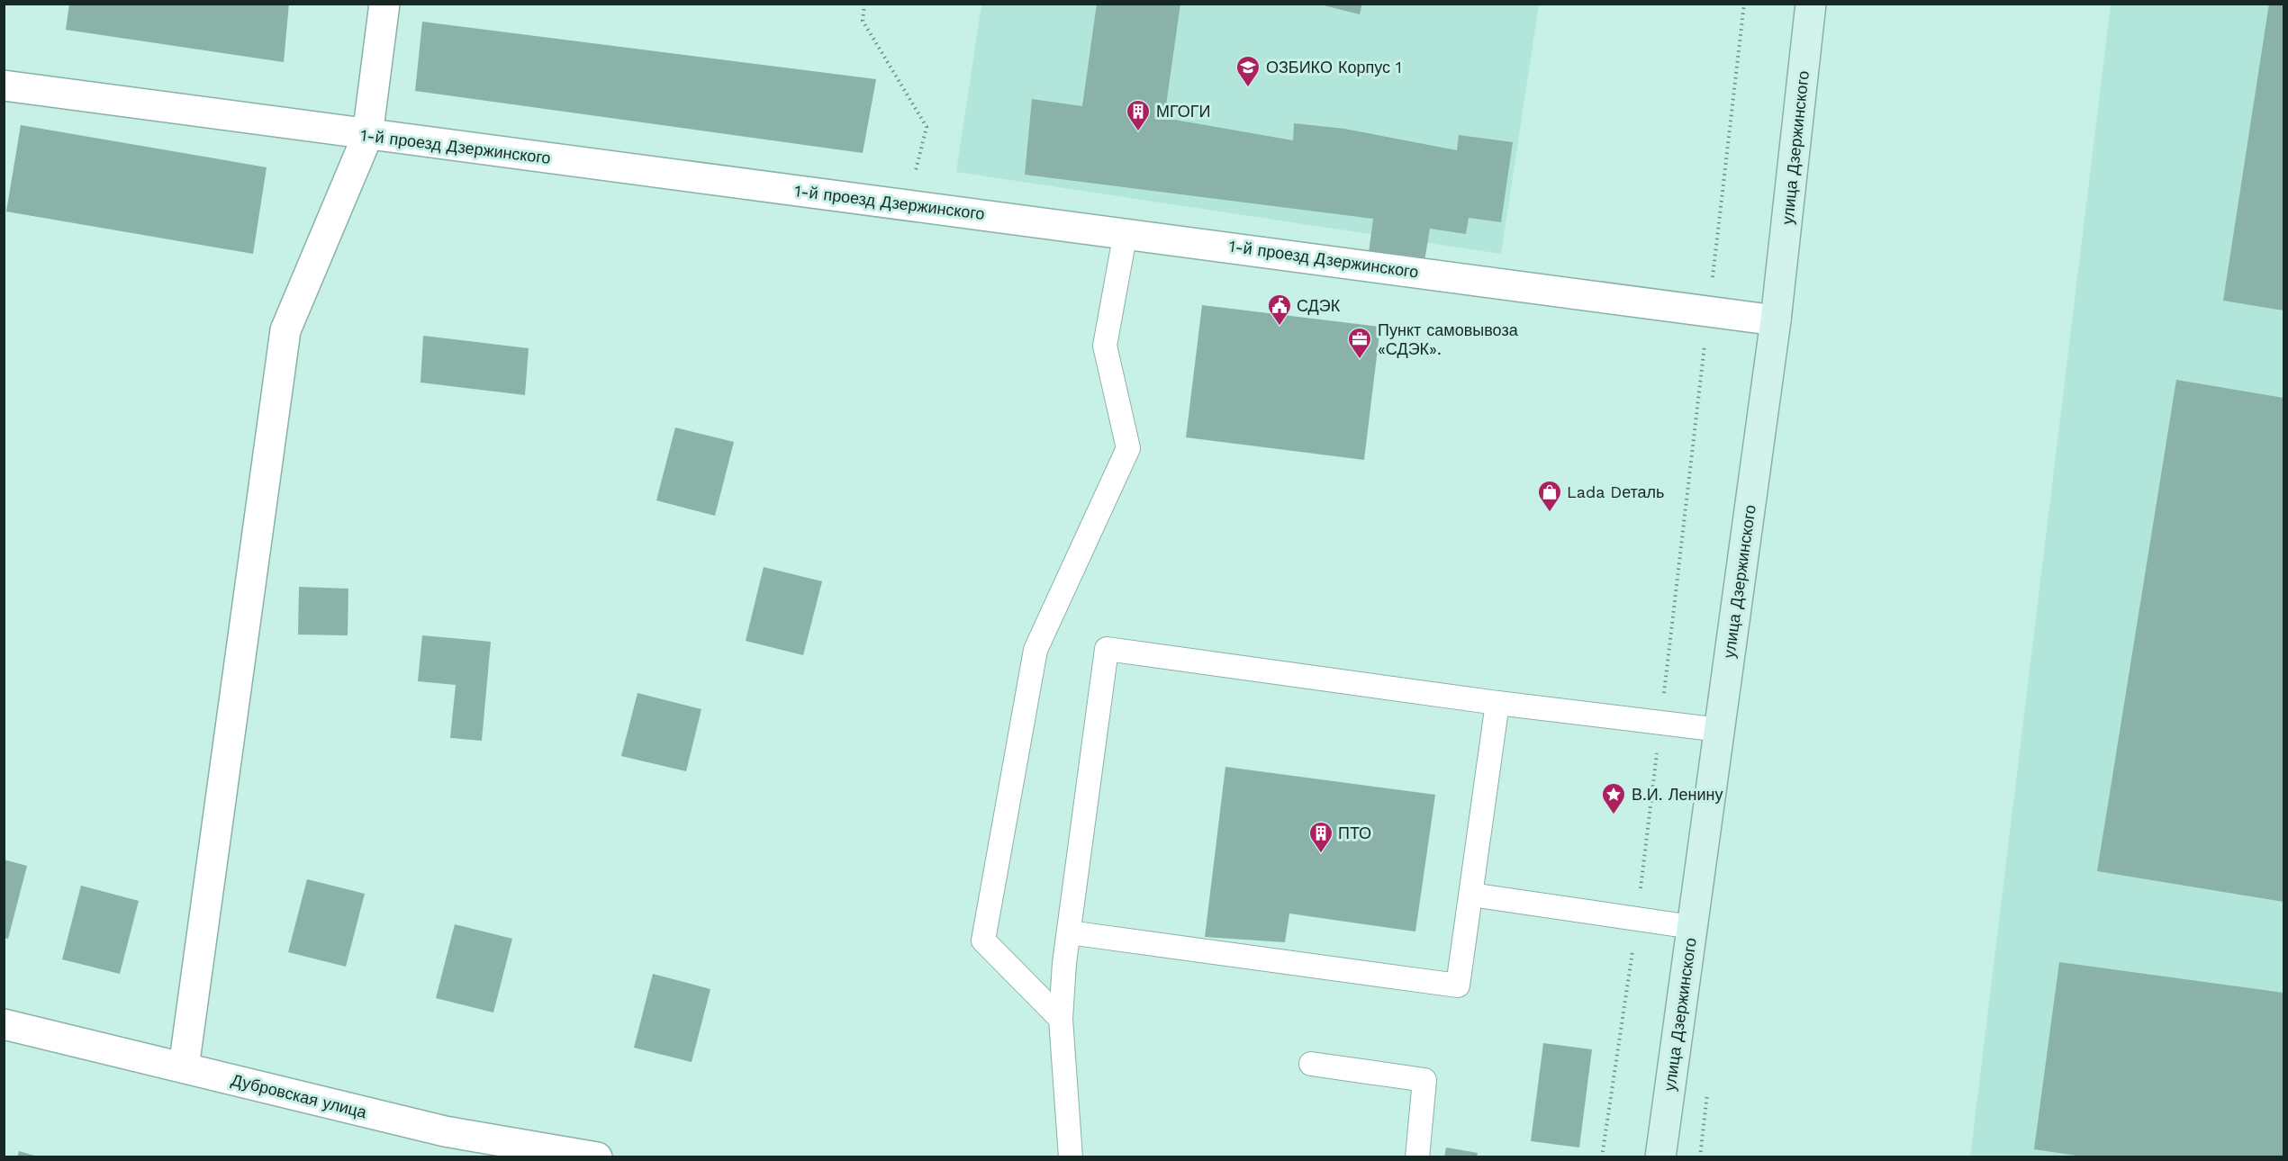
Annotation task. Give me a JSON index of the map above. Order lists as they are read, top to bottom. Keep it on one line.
{"streets":{"main road":["улица Дзержинского"],"street":["1-й проезд Дзержинского","Дубровская улица"]},"crossings":[["1-й проезд Дзержинского","улица Дзержинского"]],"places":{"school or university":["ОЗБИКО Корпус 1"],"building":["МГОГИ","ПТО"],"public building":["СДЭК"],"office":["Пункт самовывоза «СДЭК»."],"shop":["Lada Dеталь"],"place":["В.И. Ленину"]}}
